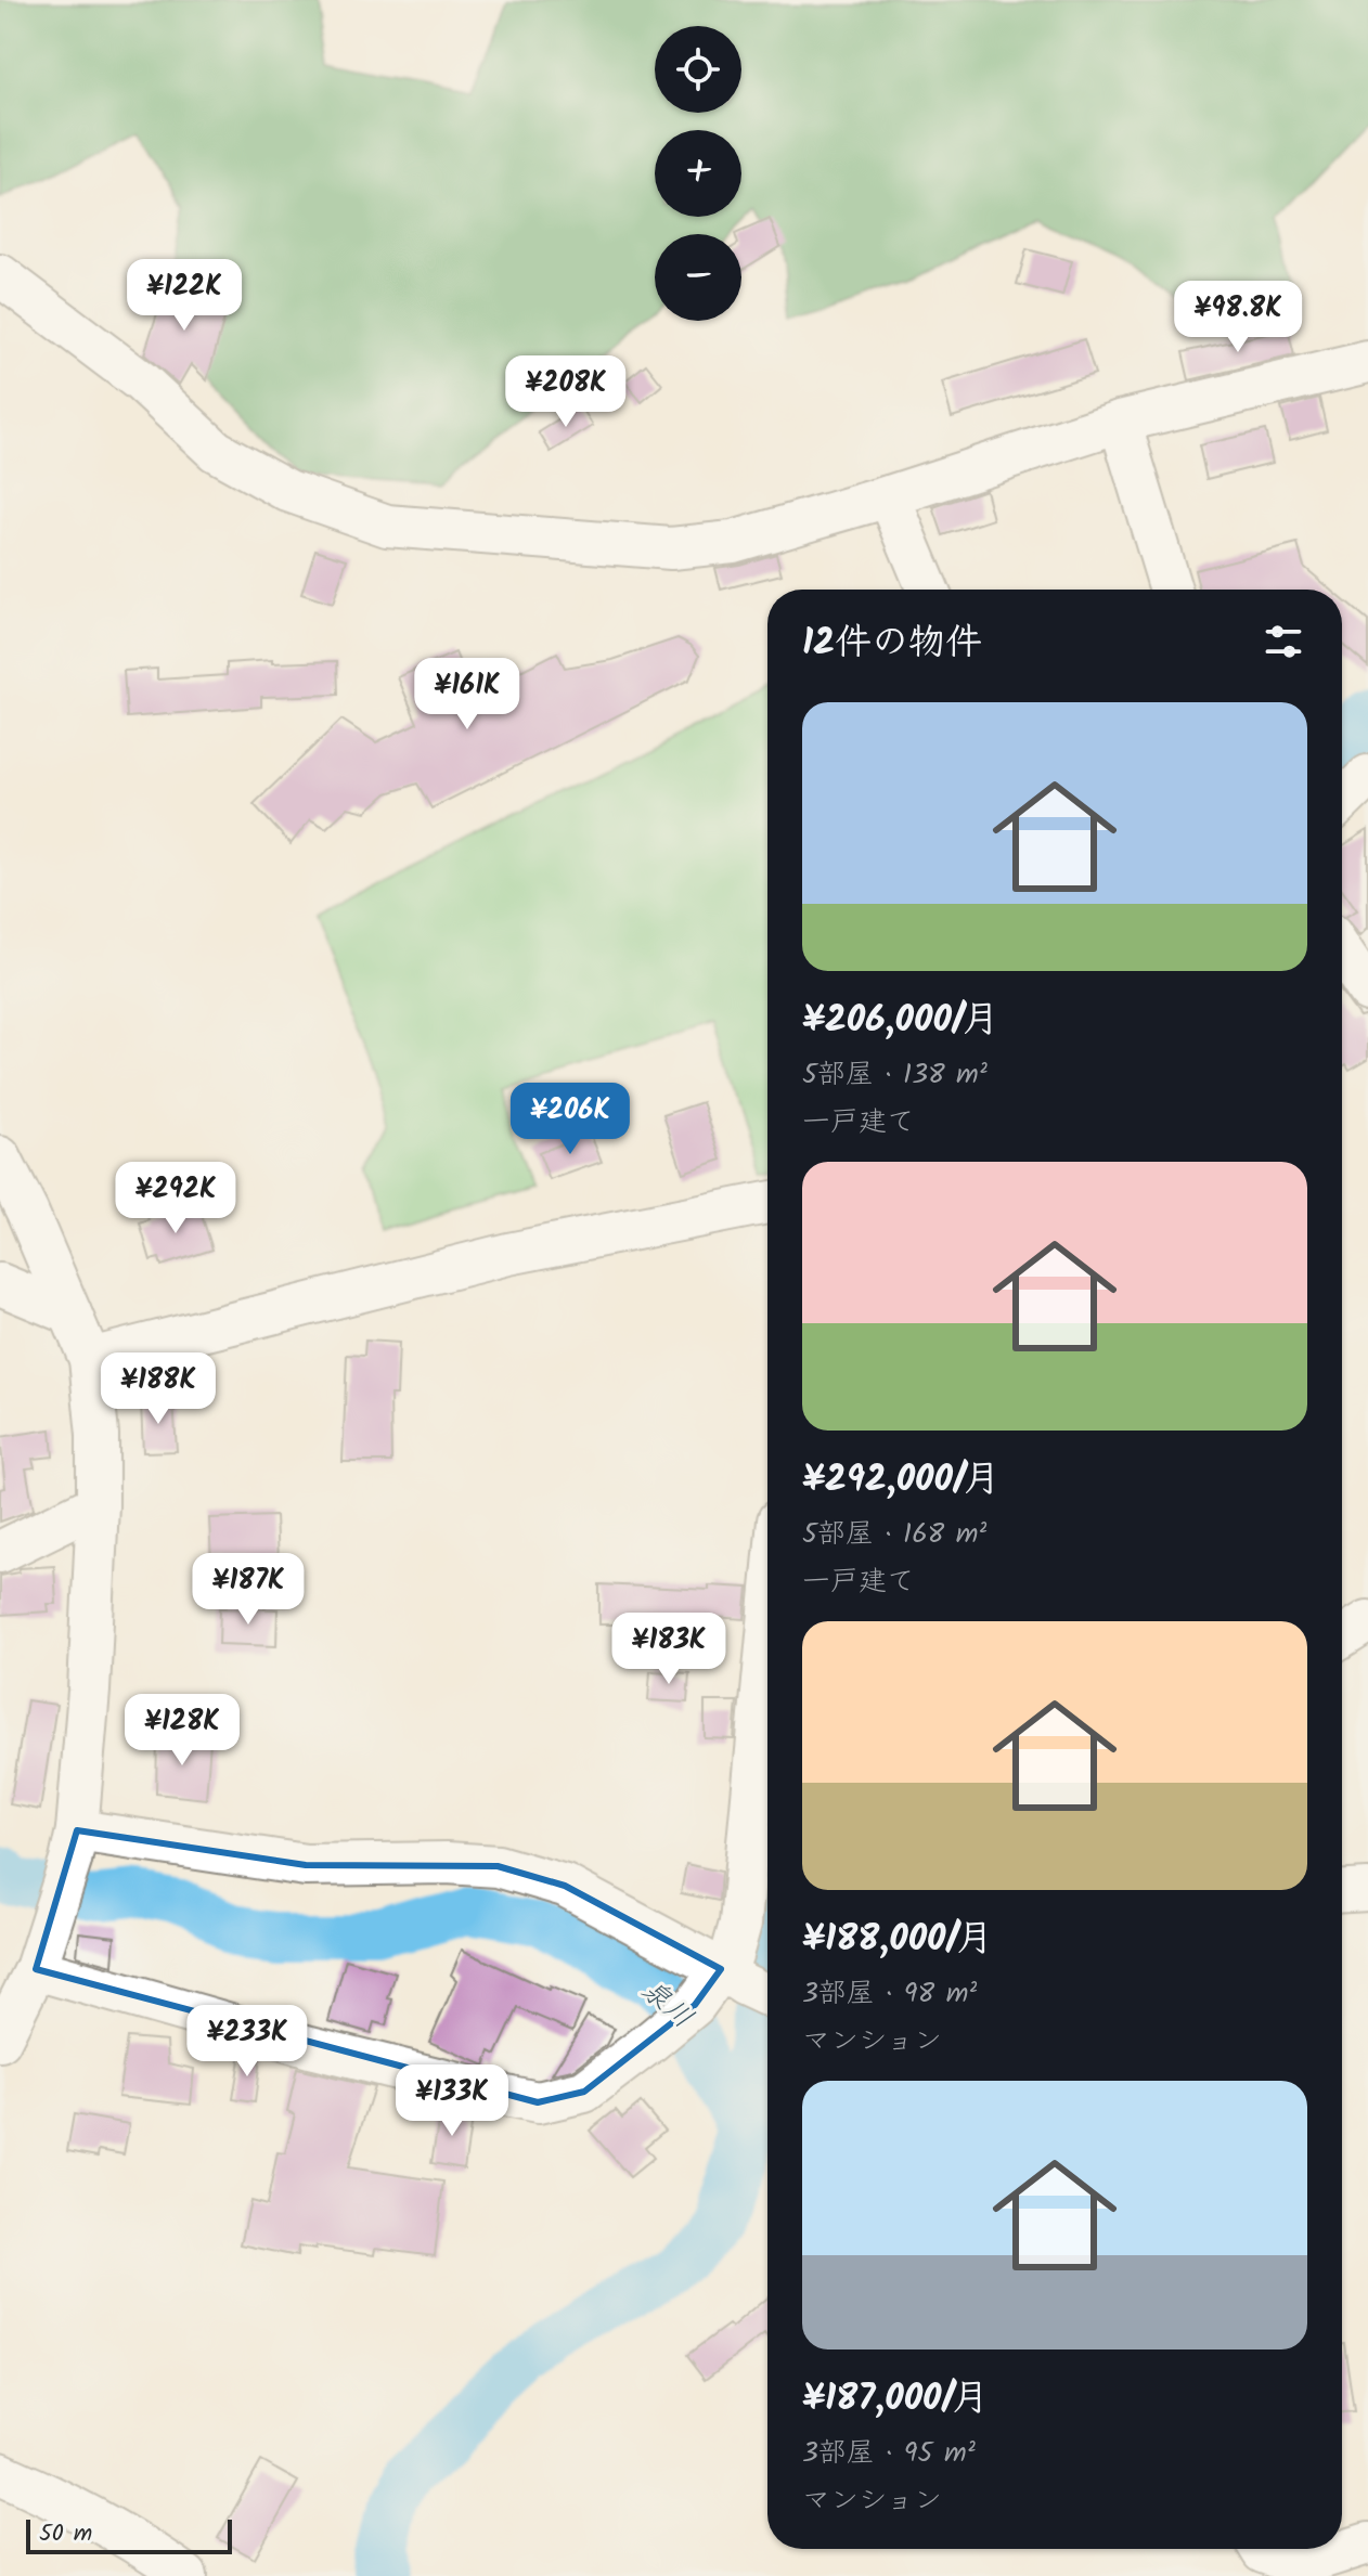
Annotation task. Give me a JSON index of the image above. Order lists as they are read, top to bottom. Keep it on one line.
{"water":["泉川"],"scale_bar":"50 m","page":{"map_buttons":["+","−"],"price":["¥122K","¥98.8K","¥208K","¥161K","¥206K","¥292K","¥188K","¥187K","¥183K","¥128K","¥233K","¥133K"],"heading":"12件の物件","list":[{"name":"¥206,000/月","note":"5部屋 · 138 m² · 一戸建て"},{"name":"¥292,000/月","note":"5部屋 · 168 m² · 一戸建て"},{"name":"¥188,000/月","note":"3部屋 · 98 m² · マンション"},{"name":"¥187,000/月","note":"3部屋 · 95 m² · マンション"}],"scale":"50 m"}}
